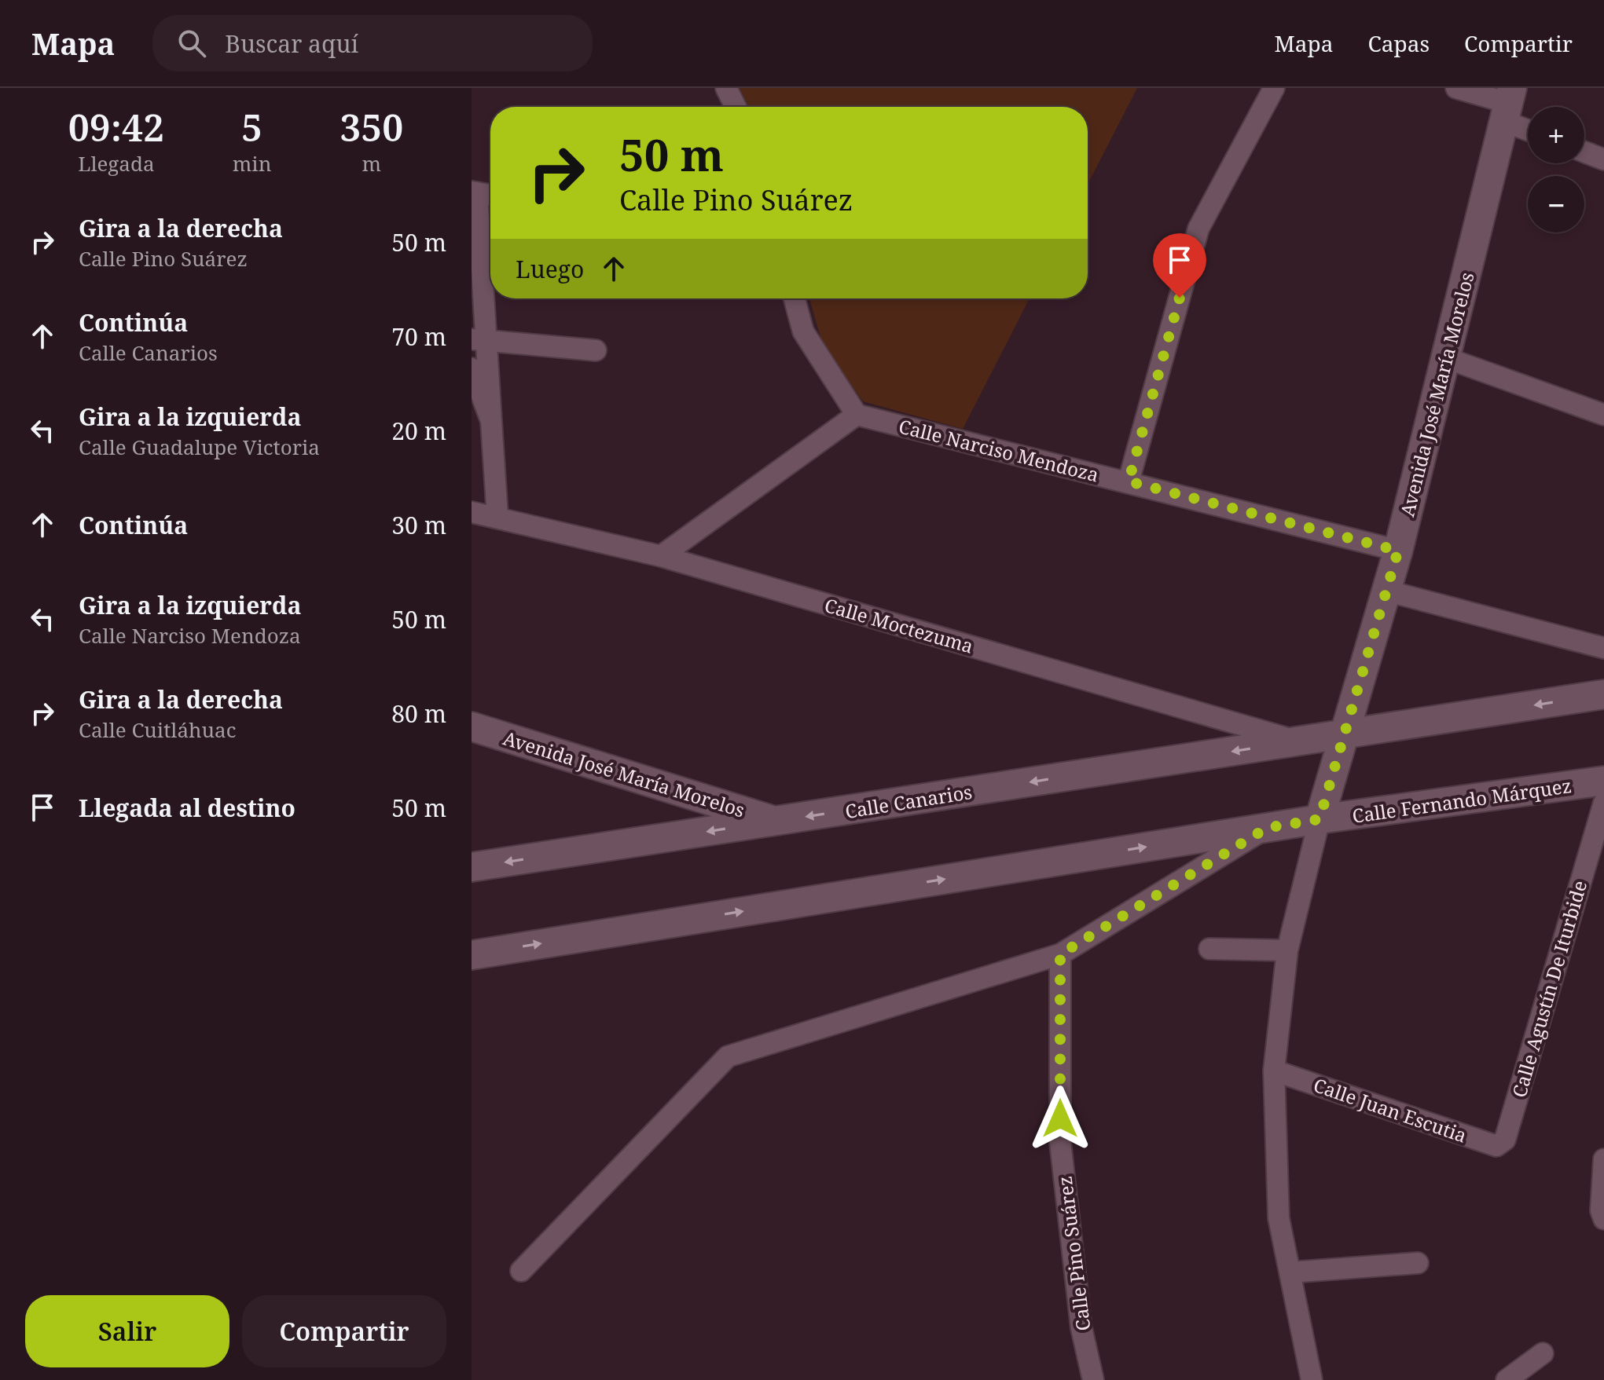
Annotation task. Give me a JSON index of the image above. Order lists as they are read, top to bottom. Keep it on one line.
{"streets":{"main road":["Avenida José María Morelos","Calle Fernando Márquez","Calle Canarios"],"street":["Calle Narciso Mendoza","Calle Moctezuma","Calle Agustín De Iturbide","Calle Juan Escutia","Calle Pino Suárez"]},"crossings":[["Avenida José María Morelos","Calle Narciso Mendoza"],["Avenida José María Morelos","Calle Fernando Márquez"],["Avenida José María Morelos","Calle Canarios"],["Calle Moctezuma","Calle Canarios"],["Calle Agustín De Iturbide","Calle Juan Escutia"]],"page":{"header":"Mapa","search":"Buscar aquí","nav":["Mapa","Capas","Compartir"],"eta":["09:42","Llegada","5","min","350","m"],"map_buttons":["+","−"],"turn":["50 m","Calle Pino Suárez"],"list":[{"name":"Gira a la derecha","note":"Calle Pino Suárez","value":"50 m"},{"name":"Continúa","note":"Calle Canarios","value":"70 m"},{"name":"Gira a la izquierda","note":"Calle Guadalupe Victoria","value":"20 m"},{"name":"Continúa","value":"30 m"},{"name":"Gira a la izquierda","note":"Calle Narciso Mendoza","value":"50 m"},{"name":"Gira a la derecha","note":"Calle Cuitláhuac","value":"80 m"},{"name":"Llegada al destino","value":"50 m"}],"then":"Luego","buttons":["Salir","Compartir"]}}
